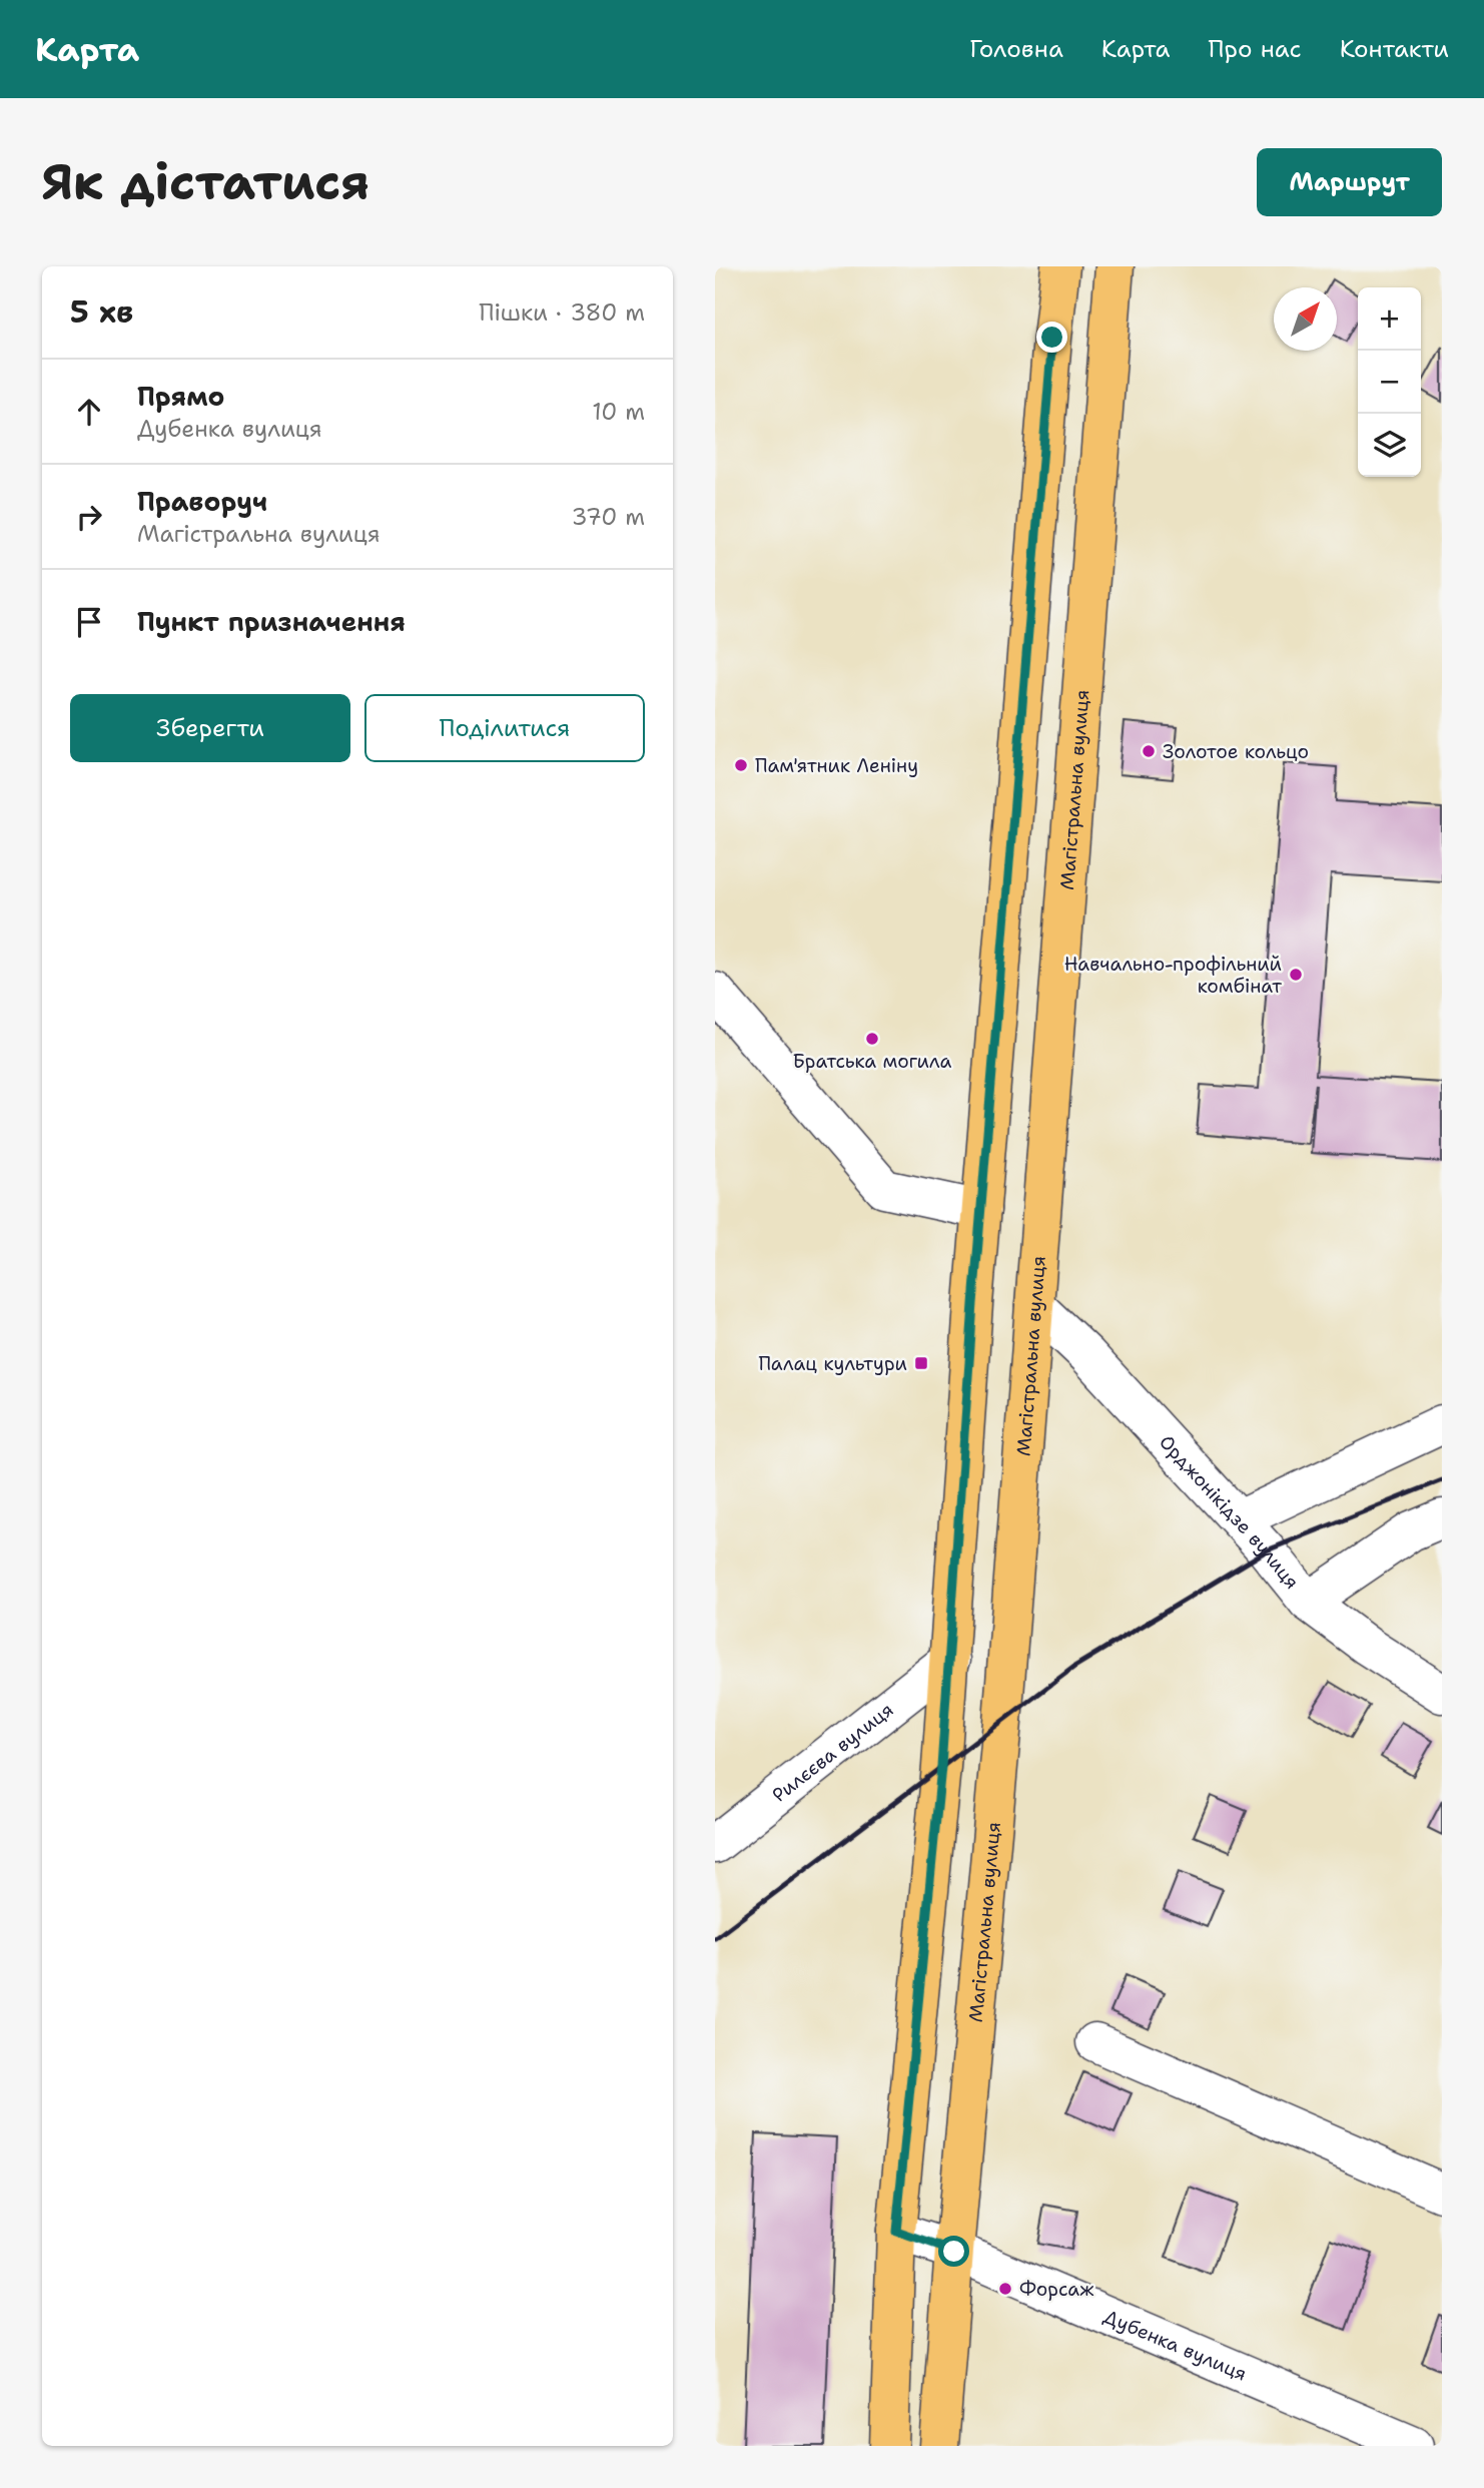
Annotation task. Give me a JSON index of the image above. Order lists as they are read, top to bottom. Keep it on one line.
{"streets":{"main road":["Магістральна вулиця"],"street":["Орджонікідзе вулиця","Рилєєва вулиця","Дубенка вулиця"]},"crossings":[["Магістральна вулиця","Орджонікідзе вулиця"],["Магістральна вулиця","Дубенка вулиця"]],"places":{"other":["Золотое кольцо","Пам'ятник Леніну","Навчально-профільний комбінат","Братська могила","Форсаж"],"transit":["Палац культури"]},"north":"top right","page":{"header":"Карта","nav":["Головна","Карта","Про нас","Контакти"],"buttons":["Маршрут",["Зберегти","Поділитися"]],"title":"Як дістатися","heading":["5 хв","Пішки · 380 m"],"map_buttons":["+","−"],"list":[["Прямо","Дубенка вулиця","10 m"],["Праворуч","Магістральна вулиця","370 m"],"Пункт призначення"]}}
